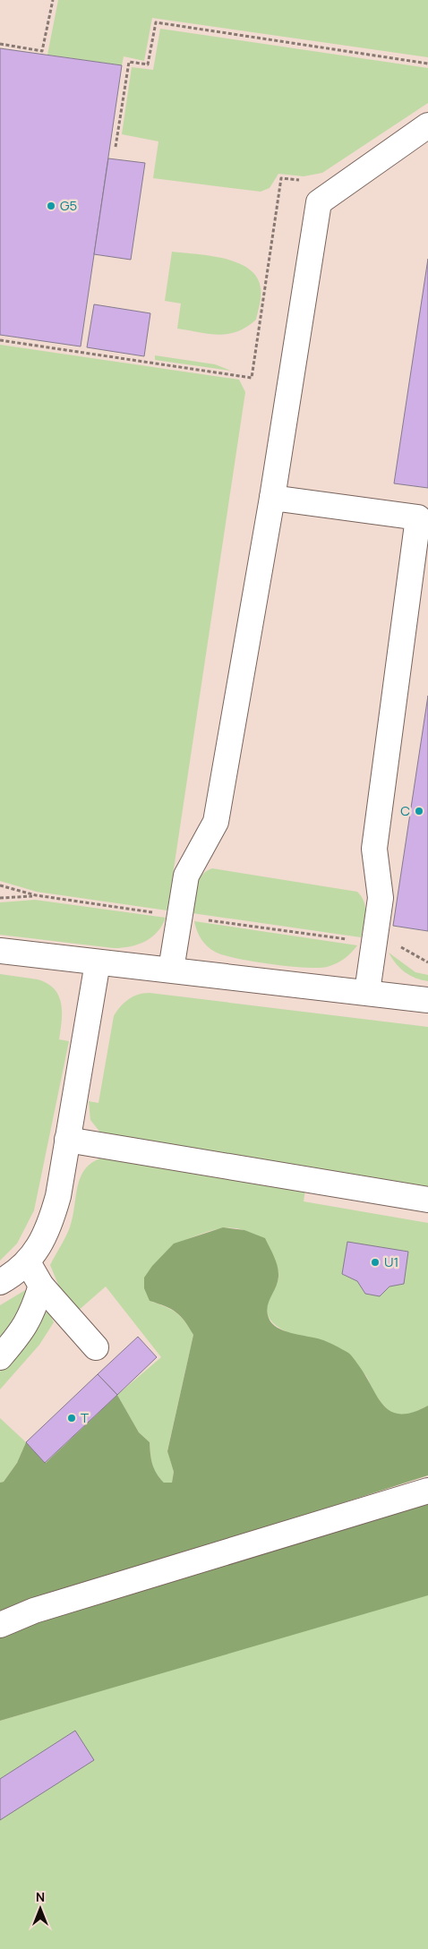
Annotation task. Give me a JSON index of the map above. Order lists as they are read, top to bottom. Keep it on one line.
{"places":["G5","C","U1","T"],"north":"top"}
